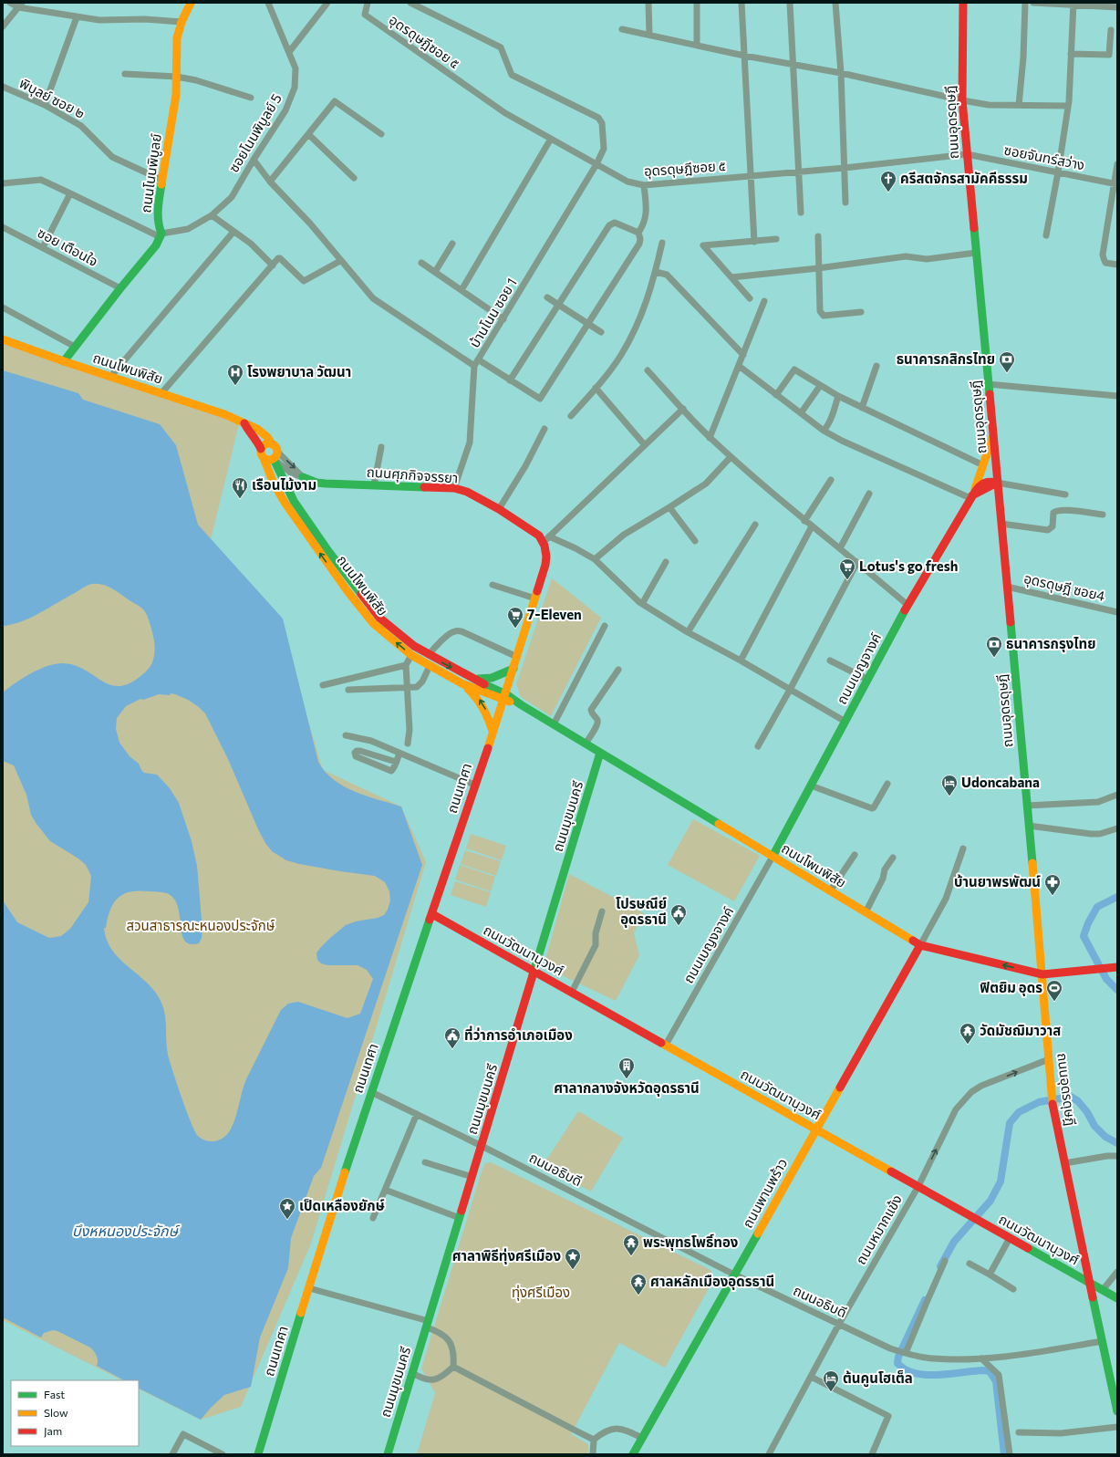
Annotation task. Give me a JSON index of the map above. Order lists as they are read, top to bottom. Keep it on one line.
{"streets":{"street":["อุดรดุษฎีซอย ๕","พิบุลย์ ซอย ๒","ถนนอุดรดุษฎี","ซอยโนนพิบูลย์ 5","ซอยจันทร์สว่าง","ถนนโนนพิบูลย์","ซอย เตือนใจ","บ้านโนน ซอย 1","ถนนโพนพิสัย","ถนนศุภกิจจรรยา","อุดรดุษฎี ซอย4","ถนนเบญจางค์","ถนนเทศา","ถนนมุขมนครี","ถนนเบญงจางค์","ถนนวัฒนานุวงศ์","ถนนอธิบดี","ถนนพานพร้าว","ถนนหมากแข้ง"]},"crossings":[["อุดรดุษฎีซอย ๕","ถนนอุดรดุษฎี"],["อุดรดุษฎีซอย ๕","ซอยจันทร์สว่าง"],["อุดรดุษฎีซอย ๕","บ้านโนน ซอย 1"],["พิบุลย์ ซอย ๒","ถนนโนนพิบูลย์"],["ถนนอุดรดุษฎี","ซอยจันทร์สว่าง"],["ถนนอุดรดุษฎี","ถนนโพนพิสัย"],["ถนนอุดรดุษฎี","อุดรดุษฎี ซอย4"],["ถนนอุดรดุษฎี","ถนนเบญจางค์"],["ถนนอุดรดุษฎี","ถนนวัฒนานุวงศ์"],["ถนนอุดรดุษฎี","ถนนอธิบดี"],["ถนนอุดรดุษฎี","ถนนหมากแข้ง"],["ซอยโนนพิบูลย์ 5","ถนนโนนพิบูลย์"],["บ้านโนน ซอย 1","ถนนศุภกิจจรรยา"],["ถนนโพนพิสัย","ถนนศุภกิจจรรยา"],["ถนนโพนพิสัย","ถนนเบญจางค์"],["ถนนโพนพิสัย","ถนนเทศา"],["ถนนโพนพิสัย","ถนนมุขมนครี"],["ถนนโพนพิสัย","ถนนเบญงจางค์"],["ถนนโพนพิสัย","ถนนพานพร้าว"],["ถนนเบญจางค์","ถนนเบญงจางค์"],["ถนนเทศา","ถนนวัฒนานุวงศ์"],["ถนนเทศา","ถนนอธิบดี"],["ถนนมุขมนครี","ถนนวัฒนานุวงศ์"],["ถนนมุขมนครี","ถนนอธิบดี"],["ถนนเบญงจางค์","ถนนวัฒนานุวงศ์"],["ถนนวัฒนานุวงศ์","ถนนพานพร้าว"],["ถนนวัฒนานุวงศ์","ถนนหมากแข้ง"],["ถนนอธิบดี","ถนนพานพร้าว"],["ถนนอธิบดี","ถนนหมากแข้ง"]],"one_way":["ถนนหมากแข้ง"],"water":["บึงหหนองประจักษ์"],"parks":["สวนสาธารณะหนองประจักษ์","ทุ่งศรีเมือง"],"places":{"church":["ครีสตจักรสามัคคีธรรม"],"bank":["ธนาคารกสิกรไทย","ธนาคารกรุงไทย"],"hospital":["โรงพยาบาล วัฒนา"],"restaurant":["เรือนไม้งาม"],"supermarket":["Lotus's go fresh","7-Eleven"],"hotel":["Udoncabana","ต้นคูนโฮเต็ล"],"pharmacy":["บ้านยาพรพัฒน์"],"public building":["โปรษณีย์ อุดรธานี","ที่ว่าการอำเภอเมือง"],"sports":["ฟิตยิม อุดร"],"temple":["วัดมัชฌิมาวาส","พระพุทธโพธิ์ทอง","ศาลหลักเมืองอุดรธานี"],"building":["ศาลากลางจังหวัดอุดรธานี"],"place":["เป็ดเหลืองยักษ์","ศาลาพิธีทุ่งศรีเมือง"]},"legend":["Fast","Slow","Jam"]}
